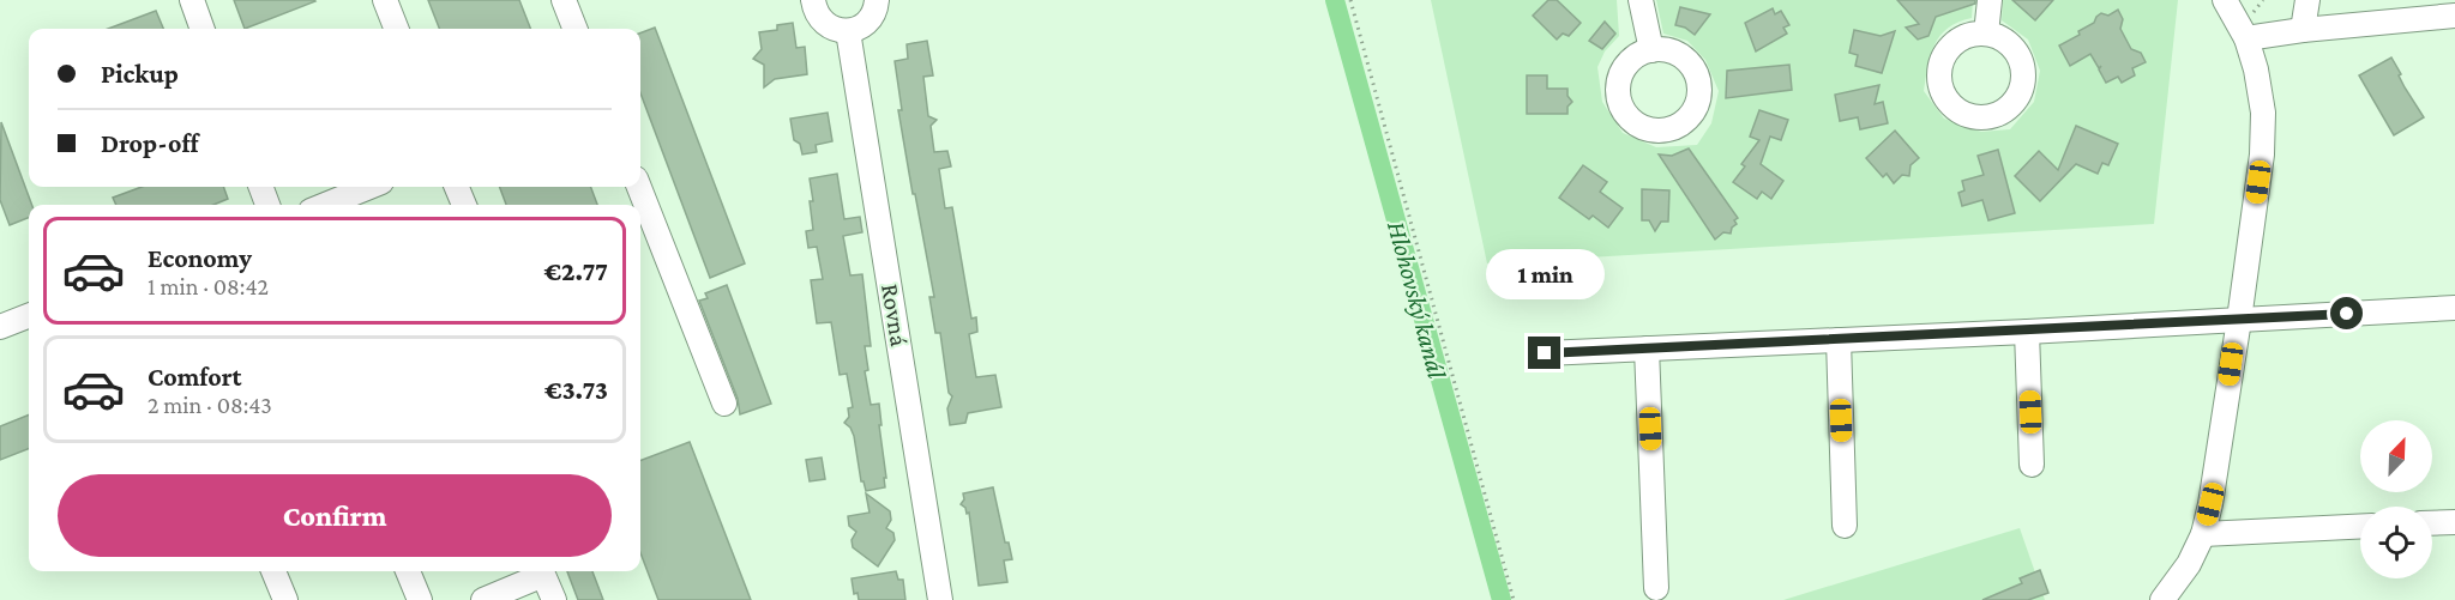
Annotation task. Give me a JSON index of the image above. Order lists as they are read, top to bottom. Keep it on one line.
{"streets":{"street":["Rovná"]},"water":["Hlohovský kanál"],"north":"top right","page":{"banner":["Pickup","Drop-off"],"list":[{"name":"Economy","note":"1 min · 08:42","value":"€2.77"},{"name":"Comfort","note":"2 min · 08:43","value":"€3.73"}],"bubble":"1 min","buttons":"Confirm"}}
